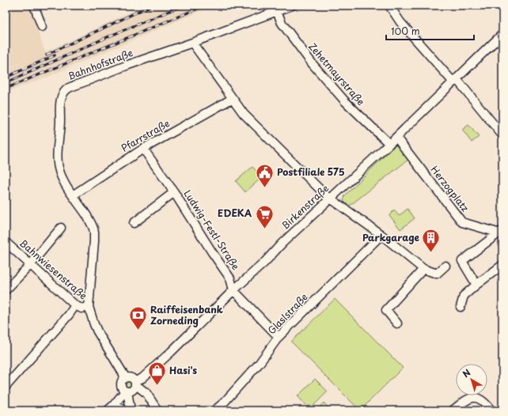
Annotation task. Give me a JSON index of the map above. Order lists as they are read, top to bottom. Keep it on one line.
{"streets":{"street":["Bahnhofstraße","Zehetmayrstraße","Pfarrstraße","Herzogplatz","Birkenstraße","Ludwig-Festl-Straße","Bahnwiesenstraße","Glaslstraße"]},"crossings":[["Bahnhofstraße","Zehetmayrstraße"],["Bahnhofstraße","Pfarrstraße"],["Bahnhofstraße","Birkenstraße"],["Bahnhofstraße","Bahnwiesenstraße"],["Zehetmayrstraße","Birkenstraße"],["Pfarrstraße","Ludwig-Festl-Straße"],["Herzogplatz","Birkenstraße"],["Birkenstraße","Ludwig-Festl-Straße"],["Ludwig-Festl-Straße","Glaslstraße"]],"places":{"public building":["Postfiliale 575"],"supermarket":["EDEKA"],"building":["Parkgarage"],"bank":["Raiffeisenbank Zorneding"],"shop":["Hasi's"]},"scale_bar":"100 m","north":"top left"}
